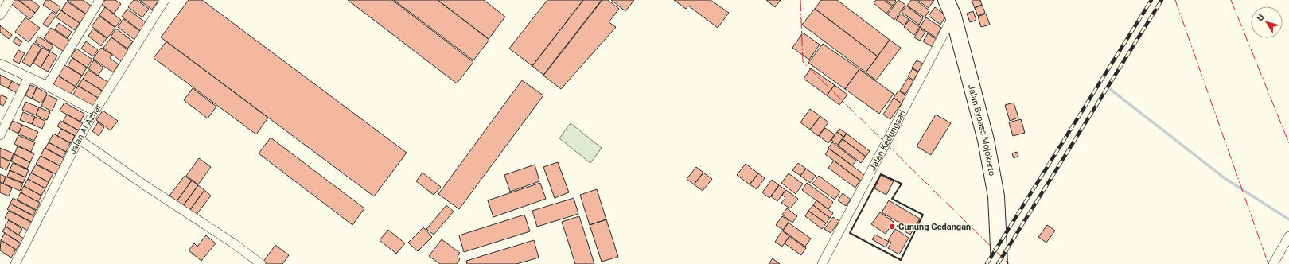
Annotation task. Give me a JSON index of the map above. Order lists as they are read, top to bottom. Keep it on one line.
{"streets":{"highway":["Jalan Bypass Mojokerto"],"street":["Jalan Al Azhar","Jalan Kedungsari"]},"crossings":[["Jalan Bypass Mojokerto","Jalan Kedungsari"]],"places":["Gunung Gedangan"],"north":"top left"}
